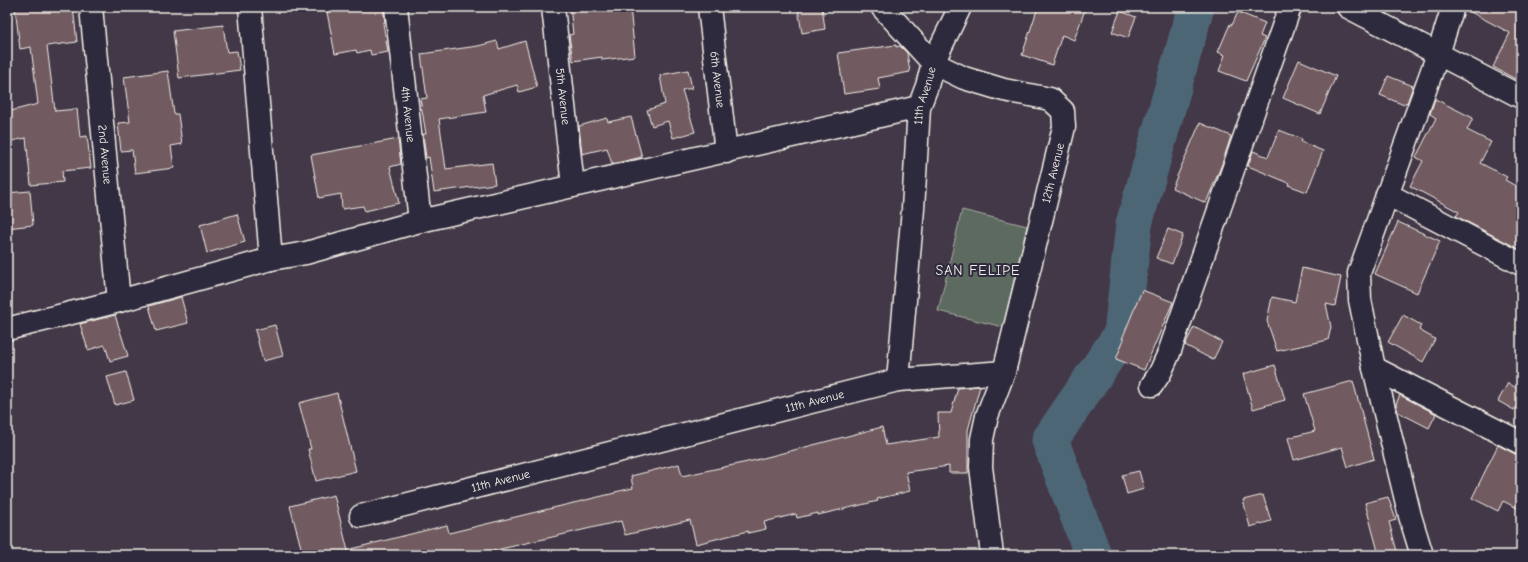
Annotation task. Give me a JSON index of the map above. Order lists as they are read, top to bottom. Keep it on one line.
{"streets":{"street":["6th Avenue","5th Avenue","11th Avenue","4th Avenue","2nd Avenue","12th Avenue"]},"crossings":[["11th Avenue","12th Avenue"]],"districts":["SAN FELIPE"]}
